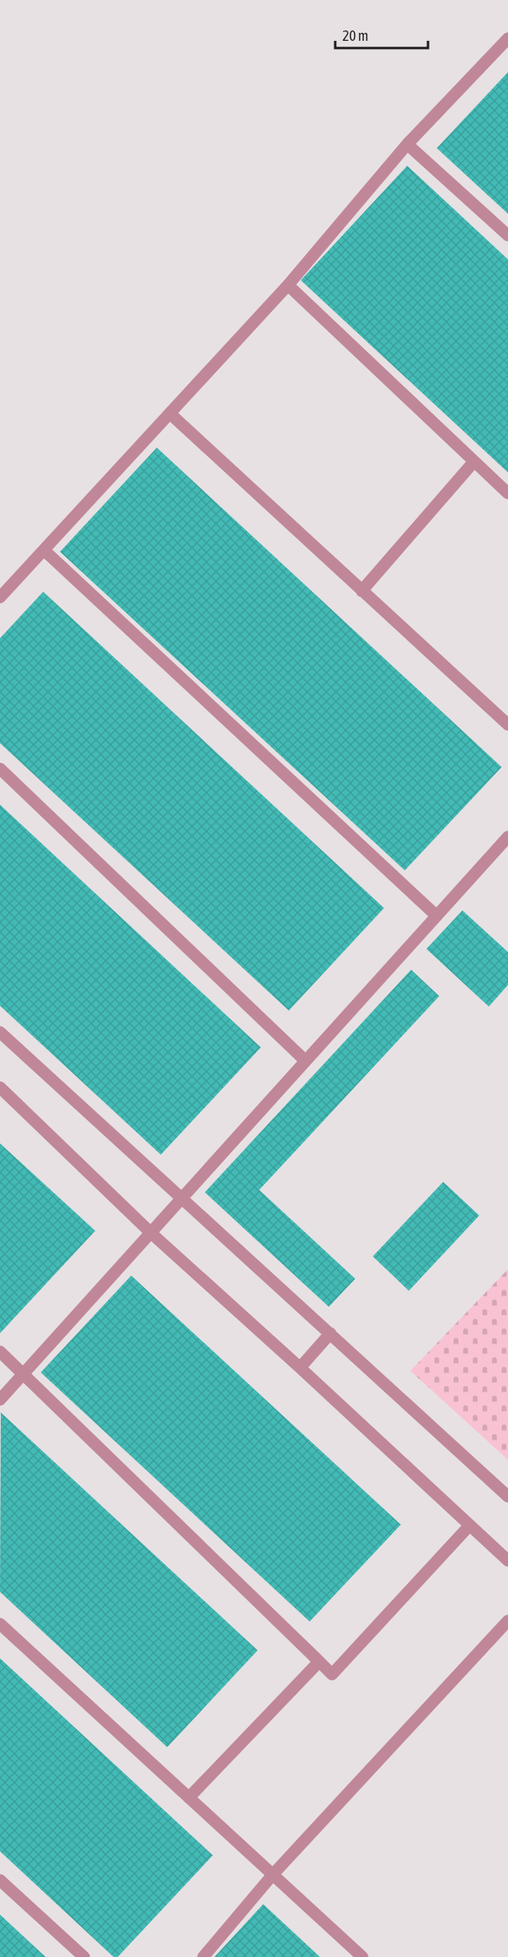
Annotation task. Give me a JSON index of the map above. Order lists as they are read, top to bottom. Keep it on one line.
{"scale_bar":"20 m"}
